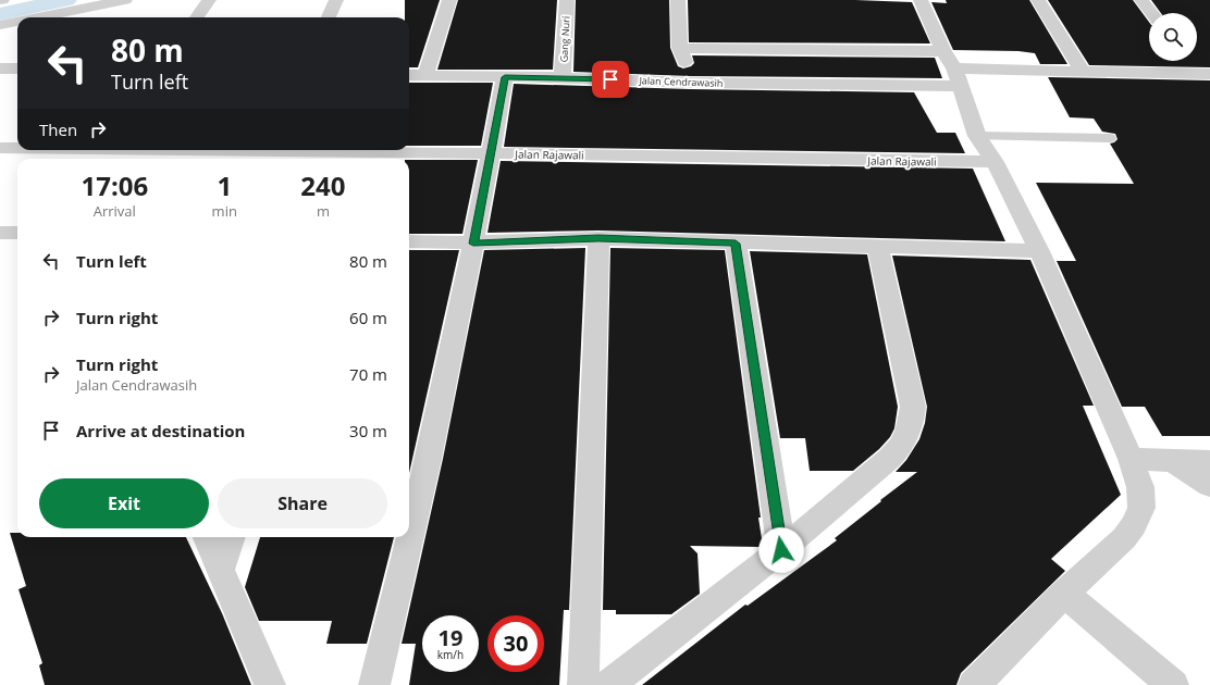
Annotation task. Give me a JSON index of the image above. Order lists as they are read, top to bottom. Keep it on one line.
{"streets":{"street":["Gang Nuri","Jalan Cendrawasih","Jalan Rajawali"]},"crossings":[["Gang Nuri","Jalan Cendrawasih"]],"page":{"turn":["80 m","Turn left"],"then":"Then","eta":["17:06","Arrival","1","min","240","m"],"list":[{"name":"Turn left","value":"80 m"},{"name":"Turn right","value":"60 m"},{"name":"Turn right","note":"Jalan Cendrawasih","value":"70 m"},{"name":"Arrive at destination","value":"30 m"}],"buttons":["Exit","Share"],"speed":"19 km/h","limit":"30"}}
